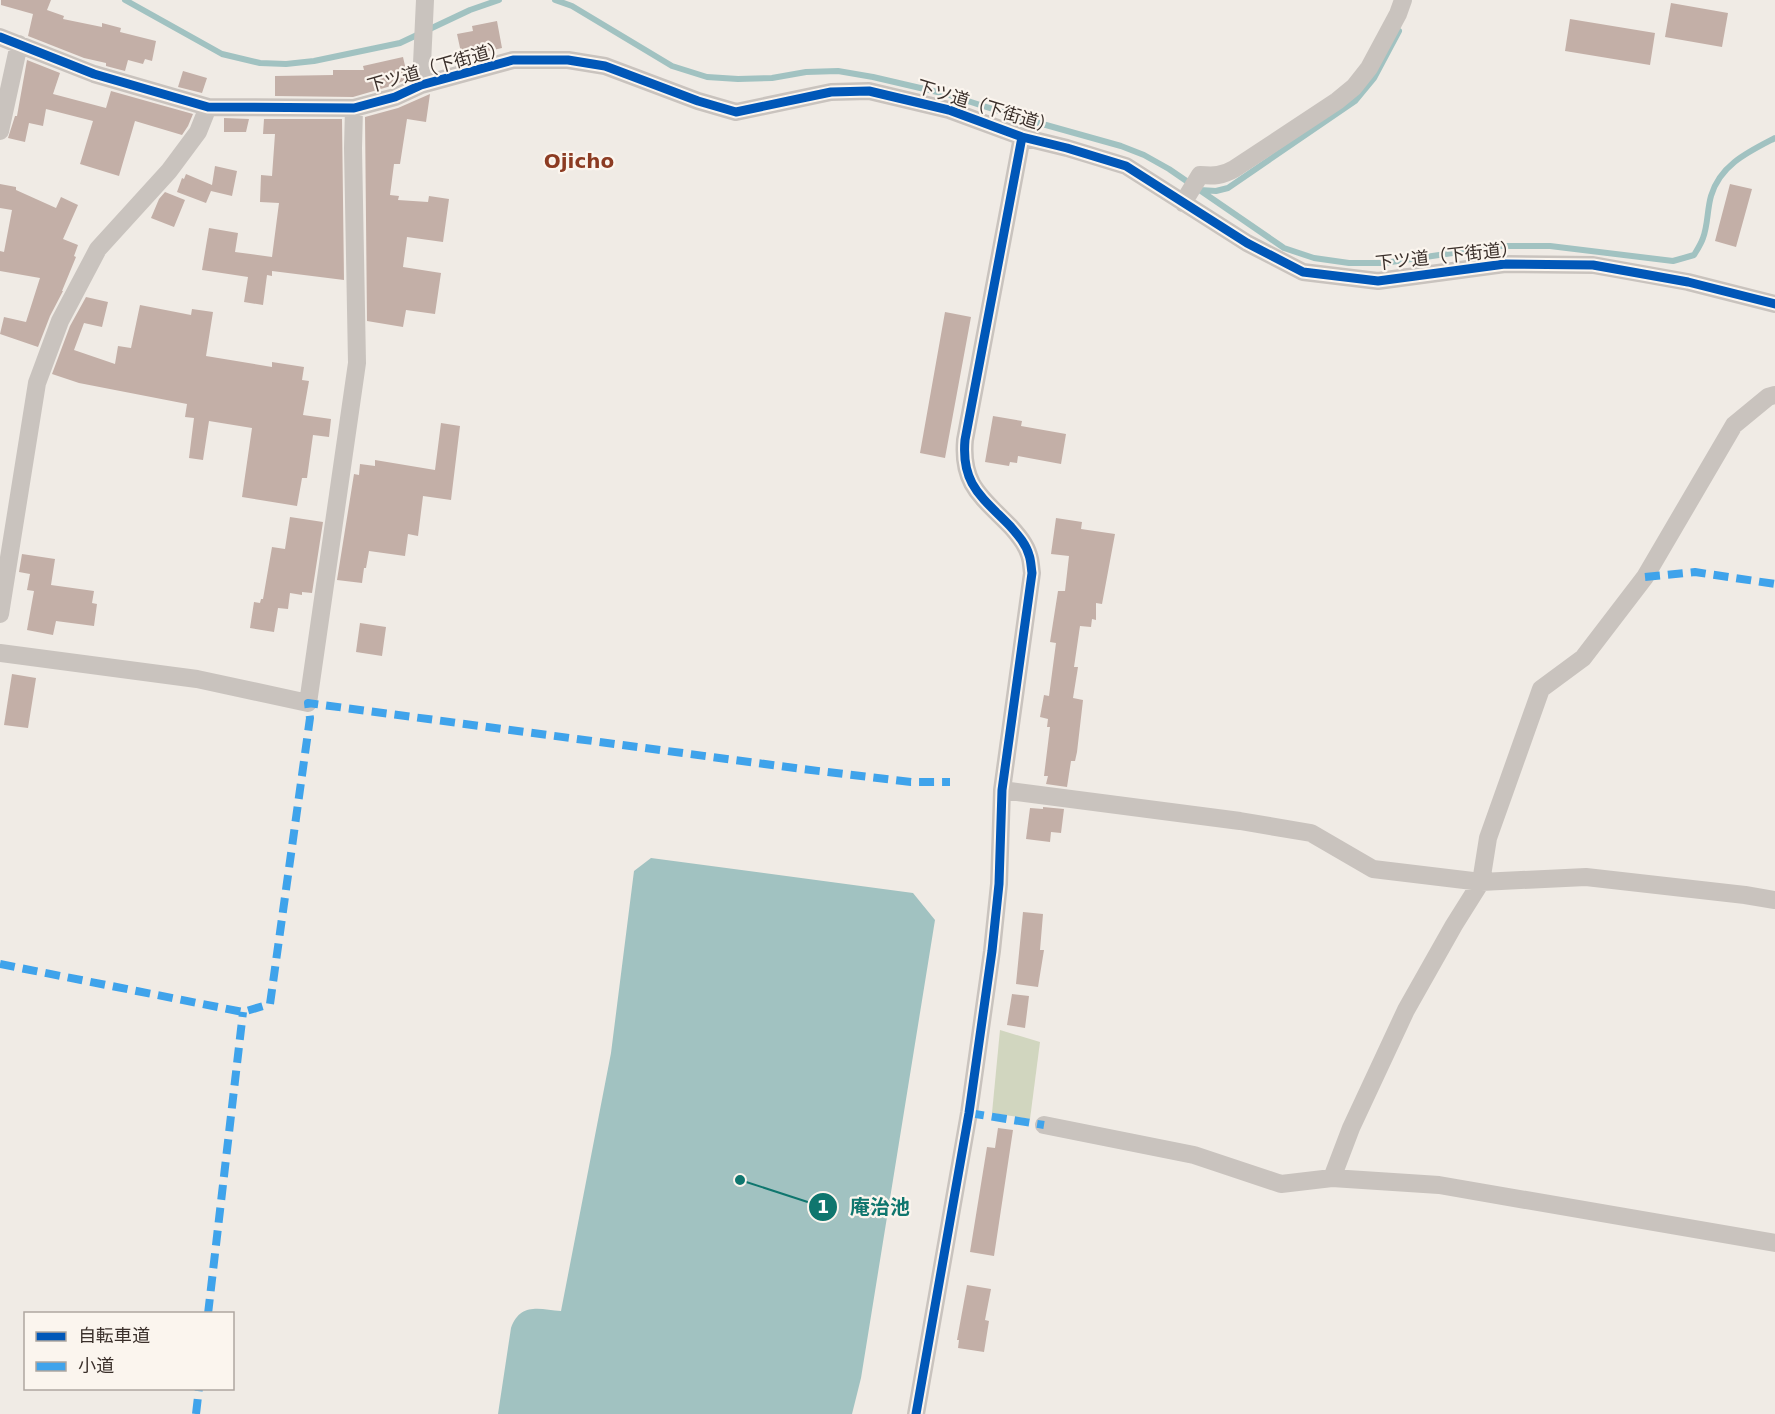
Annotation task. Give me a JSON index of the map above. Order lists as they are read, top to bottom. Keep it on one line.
{"streets":{"street":["下ツ道（下街道）"]},"districts":["Ojicho"],"places":["庵治池"],"legend":["自転車道","小道"]}
